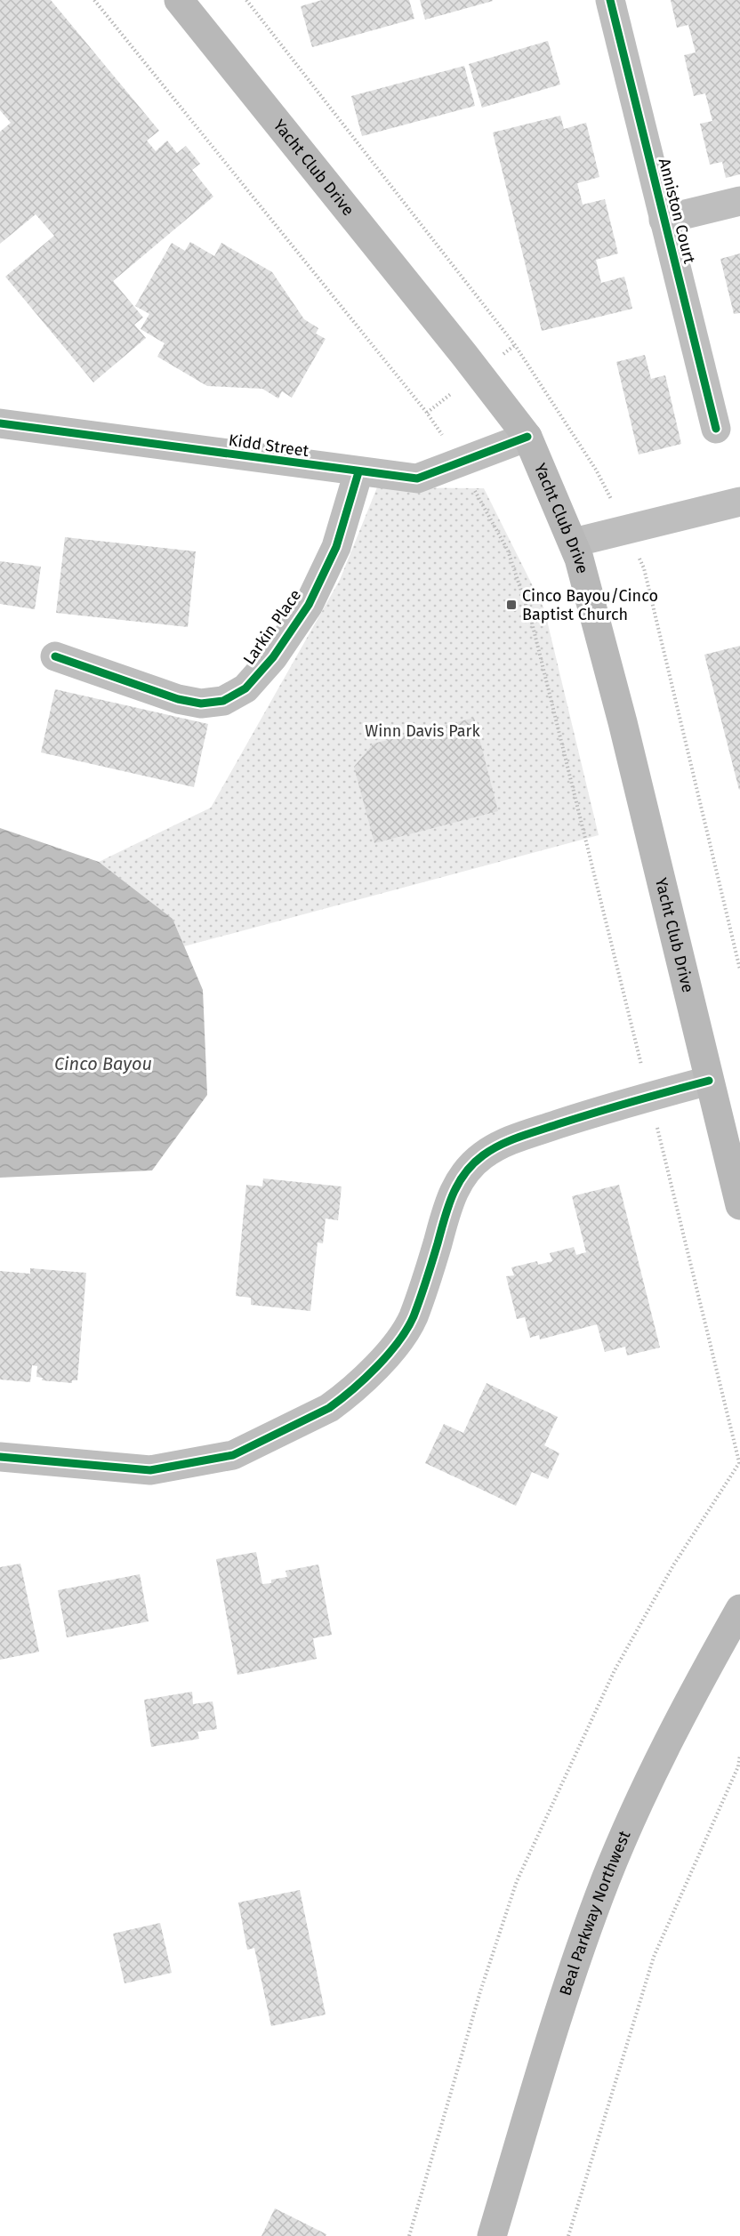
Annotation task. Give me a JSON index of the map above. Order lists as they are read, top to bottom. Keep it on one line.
{"streets":{"main road":["Yacht Club Drive","Beal Parkway Northwest"],"street":["Anniston Court","Kidd Street","Larkin Place"]},"crossings":[["Yacht Club Drive","Kidd Street"],["Kidd Street","Larkin Place"]],"water":["Cinco Bayou"],"parks":["Winn Davis Park"],"places":{"transit":["Cinco Bayou/Cinco Baptist Church"]}}
